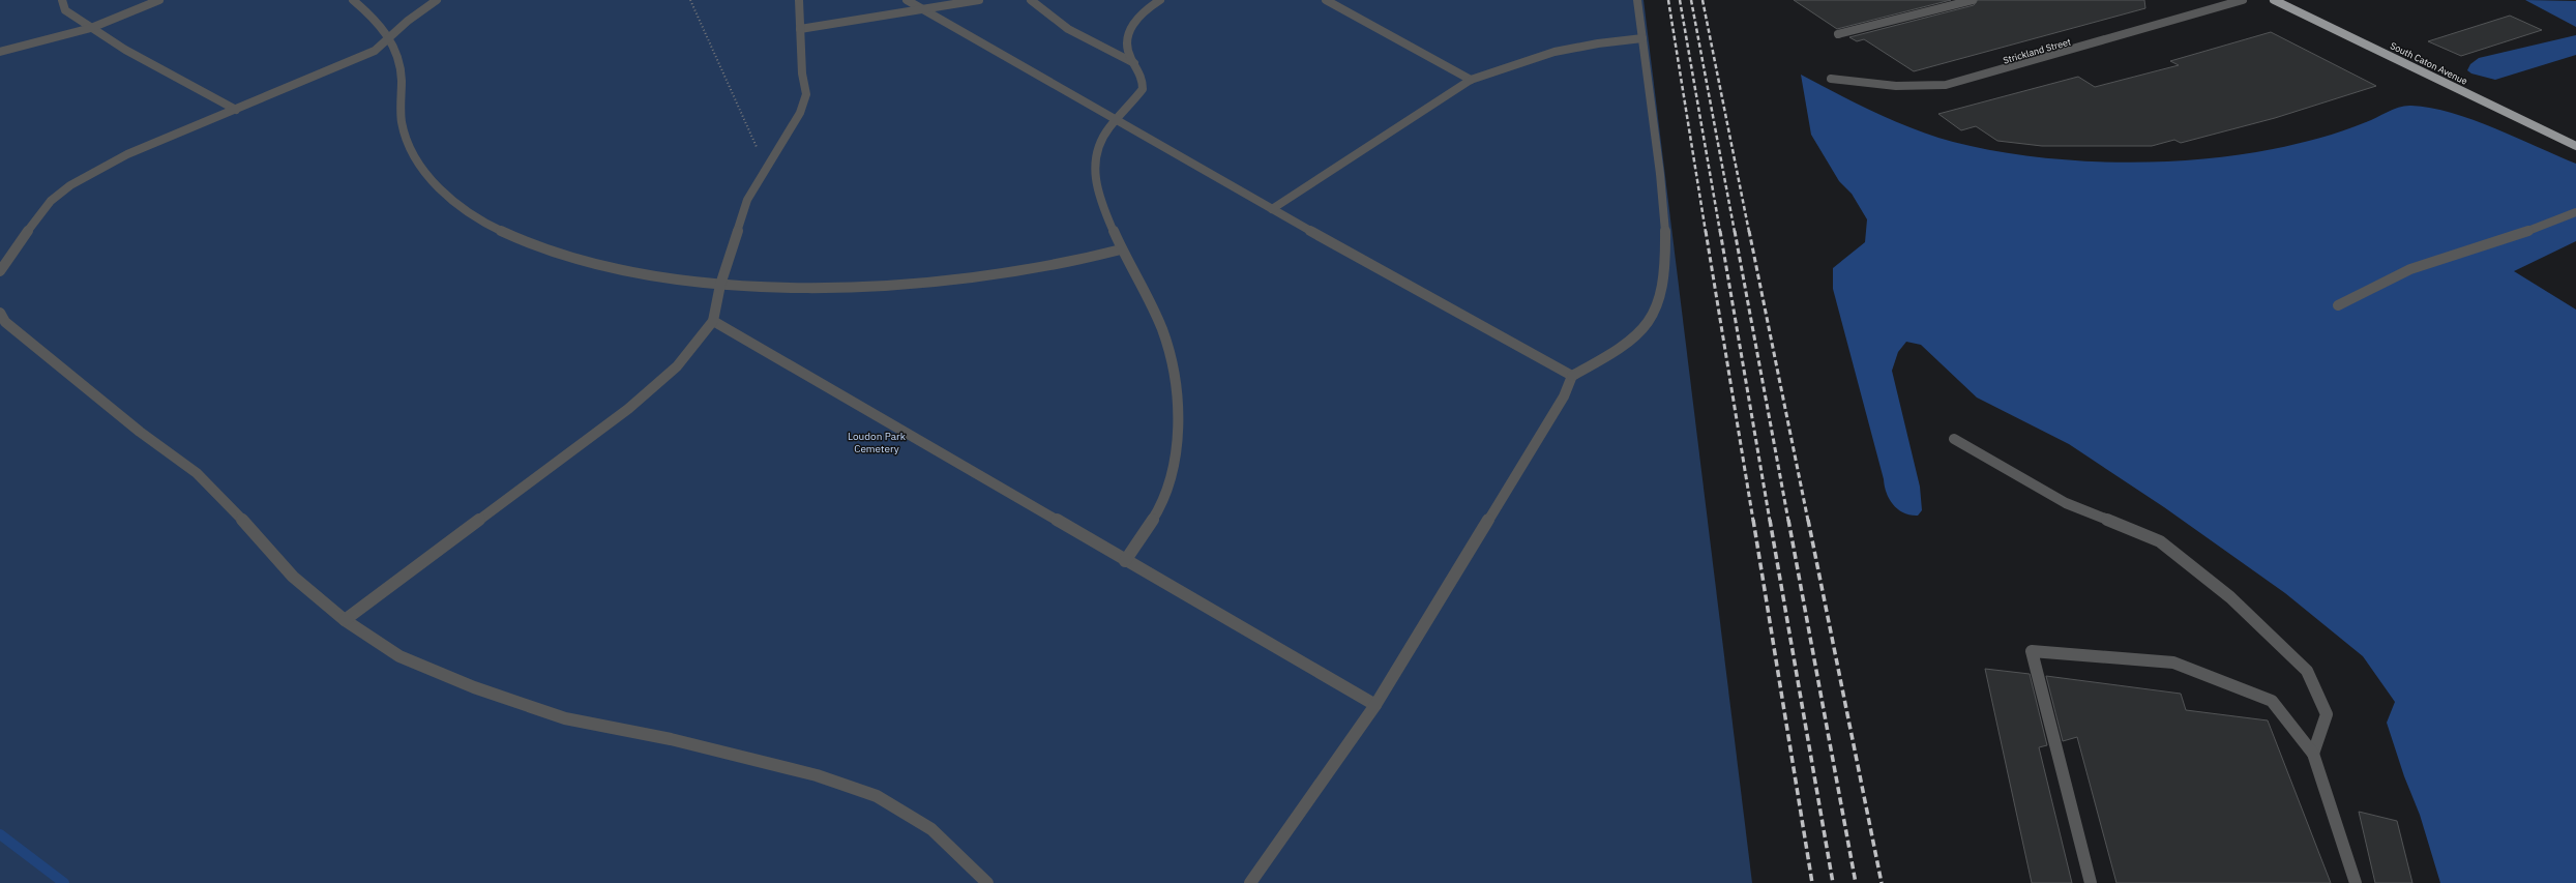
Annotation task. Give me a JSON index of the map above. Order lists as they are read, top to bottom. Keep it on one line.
{"streets":{"main road":["South Caton Avenue"],"street":["Strickland Street"]},"parks":["Loudon Park Cemetery"]}
